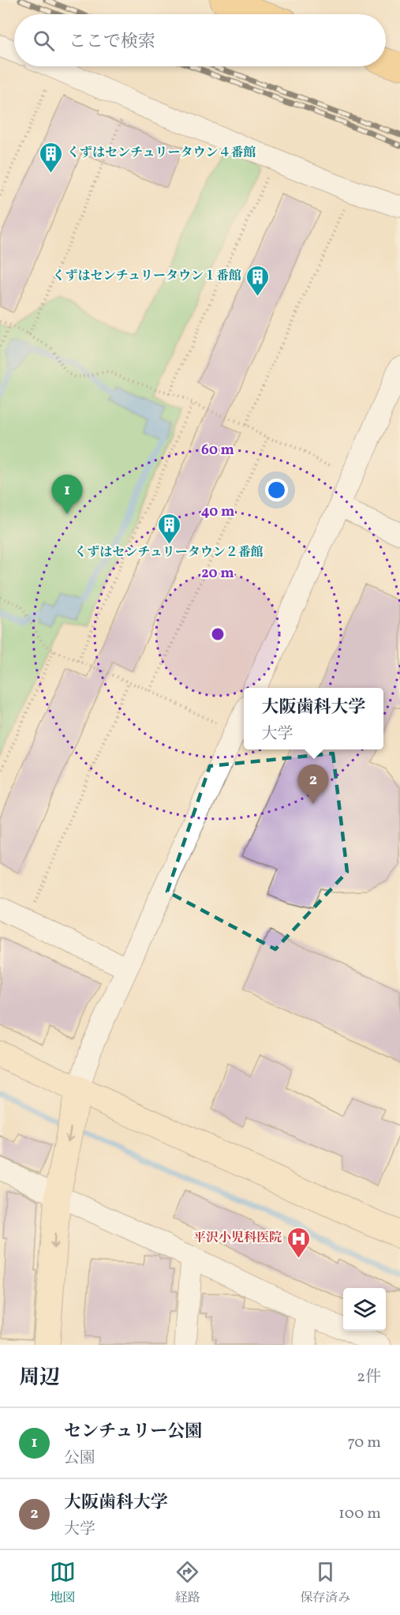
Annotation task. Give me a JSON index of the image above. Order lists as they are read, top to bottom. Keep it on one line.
{"places":{"building":["くずはセンチュリータウン４番館","くずはセンチュリータウン１番館","くずはセンチュリータウン２番館"],"hospital":["平沢小児科医院"]},"page":{"search":"ここで検索","pins":["1","2"],"popup":["大阪歯科大学","大学"],"heading":["周辺","2件"],"list":[{"mark":"1","name":"センチュリー公園","note":"公園","value":"70 m"},{"mark":"2","name":"大阪歯科大学","note":"大学","value":"100 m"}],"nav":["地図","経路","保存済み"]},"rings":["60 m","40 m","20 m"]}
